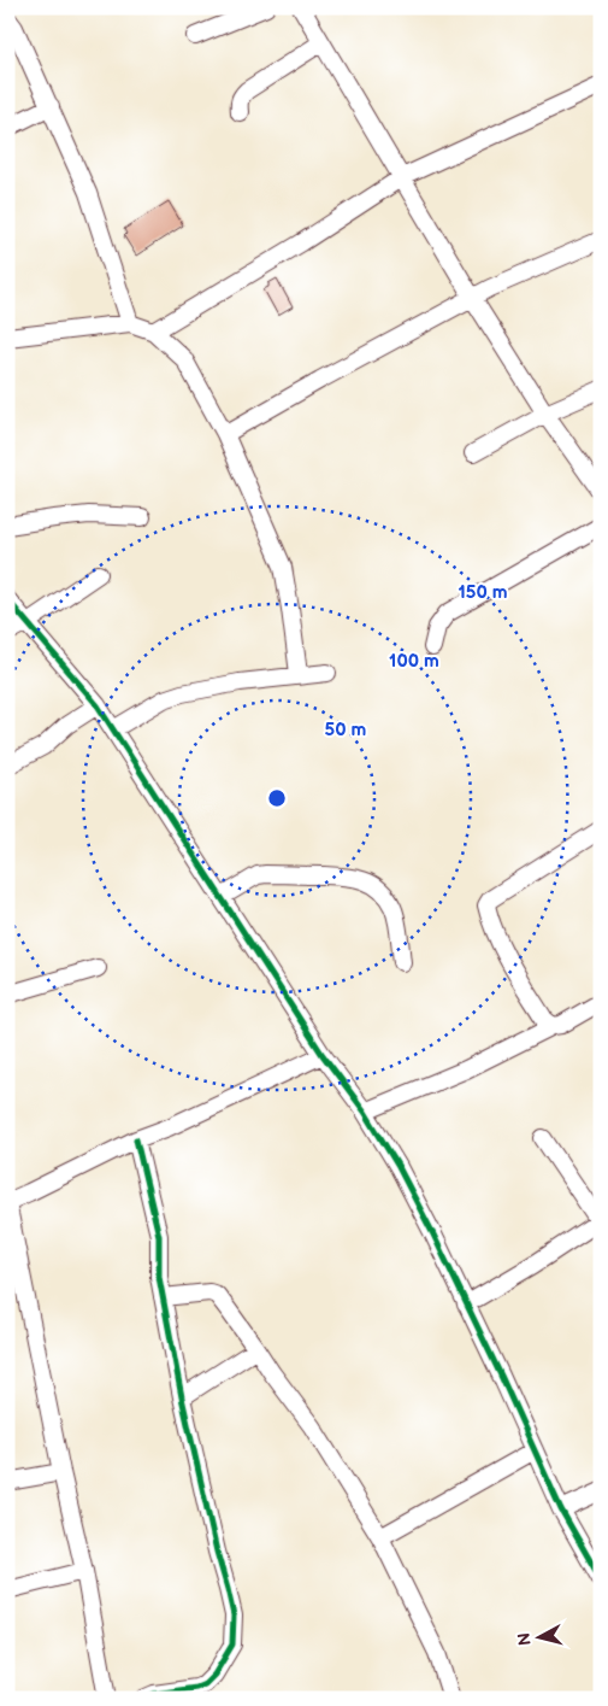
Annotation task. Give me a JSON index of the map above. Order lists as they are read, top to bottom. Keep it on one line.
{"north":"left","rings":["150 m","100 m","50 m"]}
